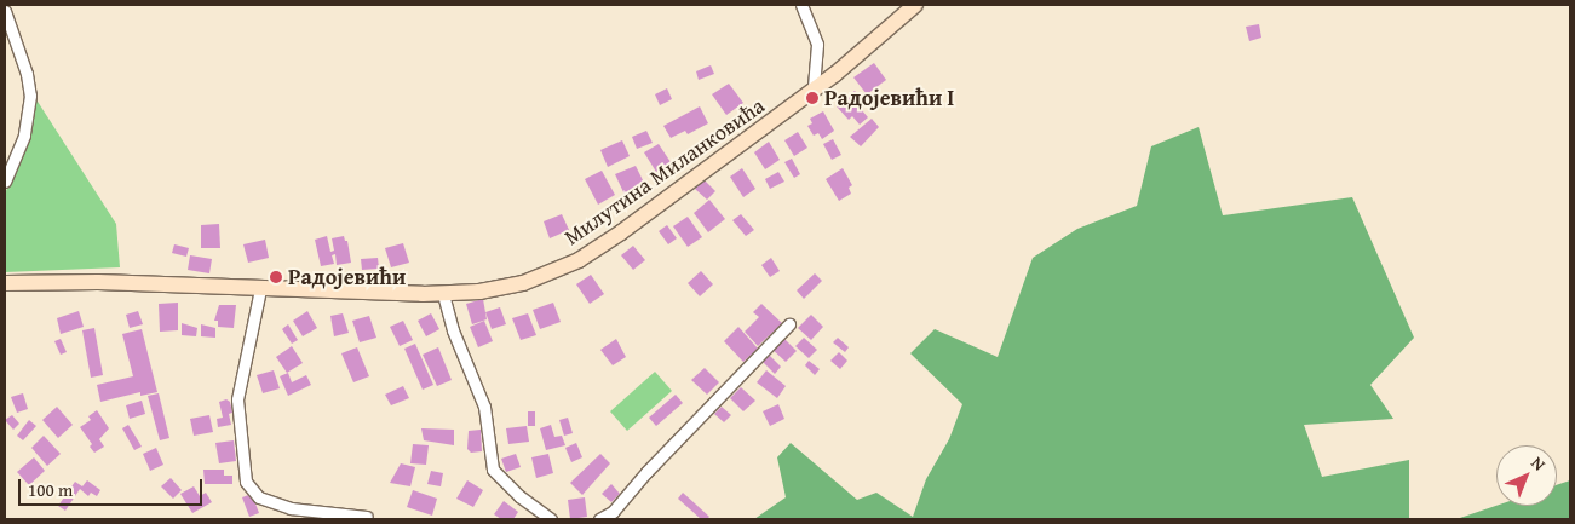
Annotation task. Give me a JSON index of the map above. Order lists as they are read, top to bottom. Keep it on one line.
{"streets":{"main road":["Милутина Миланковића"]},"places":["Радојевићи I","Радојевићи"],"scale_bar":"100 m","north":"top right"}
